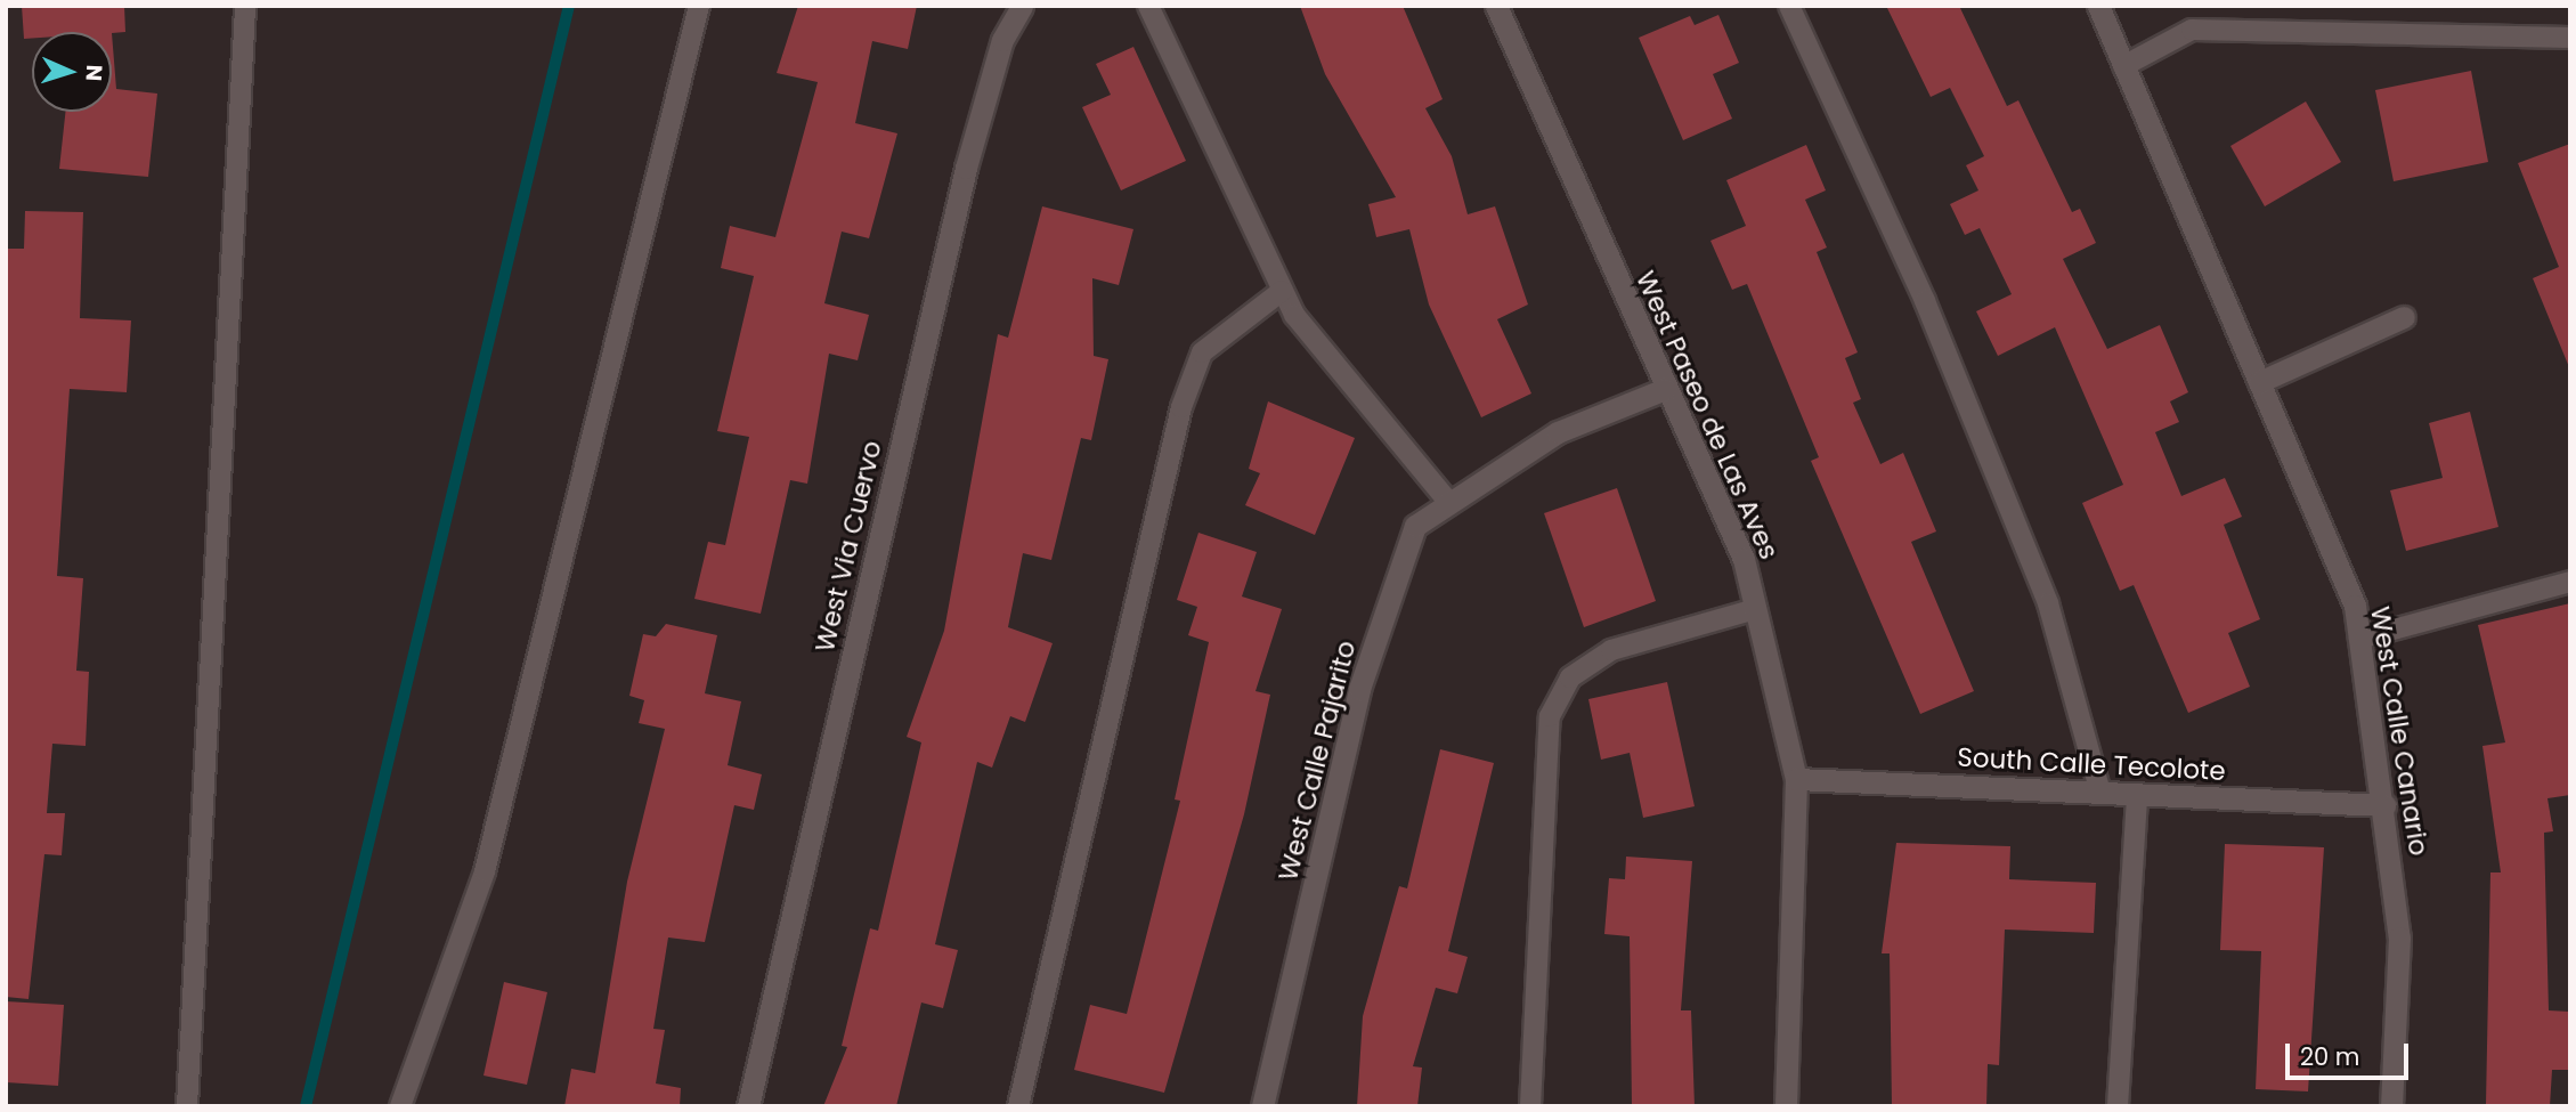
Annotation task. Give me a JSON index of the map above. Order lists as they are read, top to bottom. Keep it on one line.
{"streets":{"street":["West Paseo de Las Aves","West Via Cuervo","West Calle Canario","West Calle Pajarito","South Calle Tecolote"]},"crossings":[["West Paseo de Las Aves","West Calle Pajarito"],["West Paseo de Las Aves","South Calle Tecolote"],["West Calle Canario","South Calle Tecolote"]],"scale_bar":"20 m","north":"right"}
